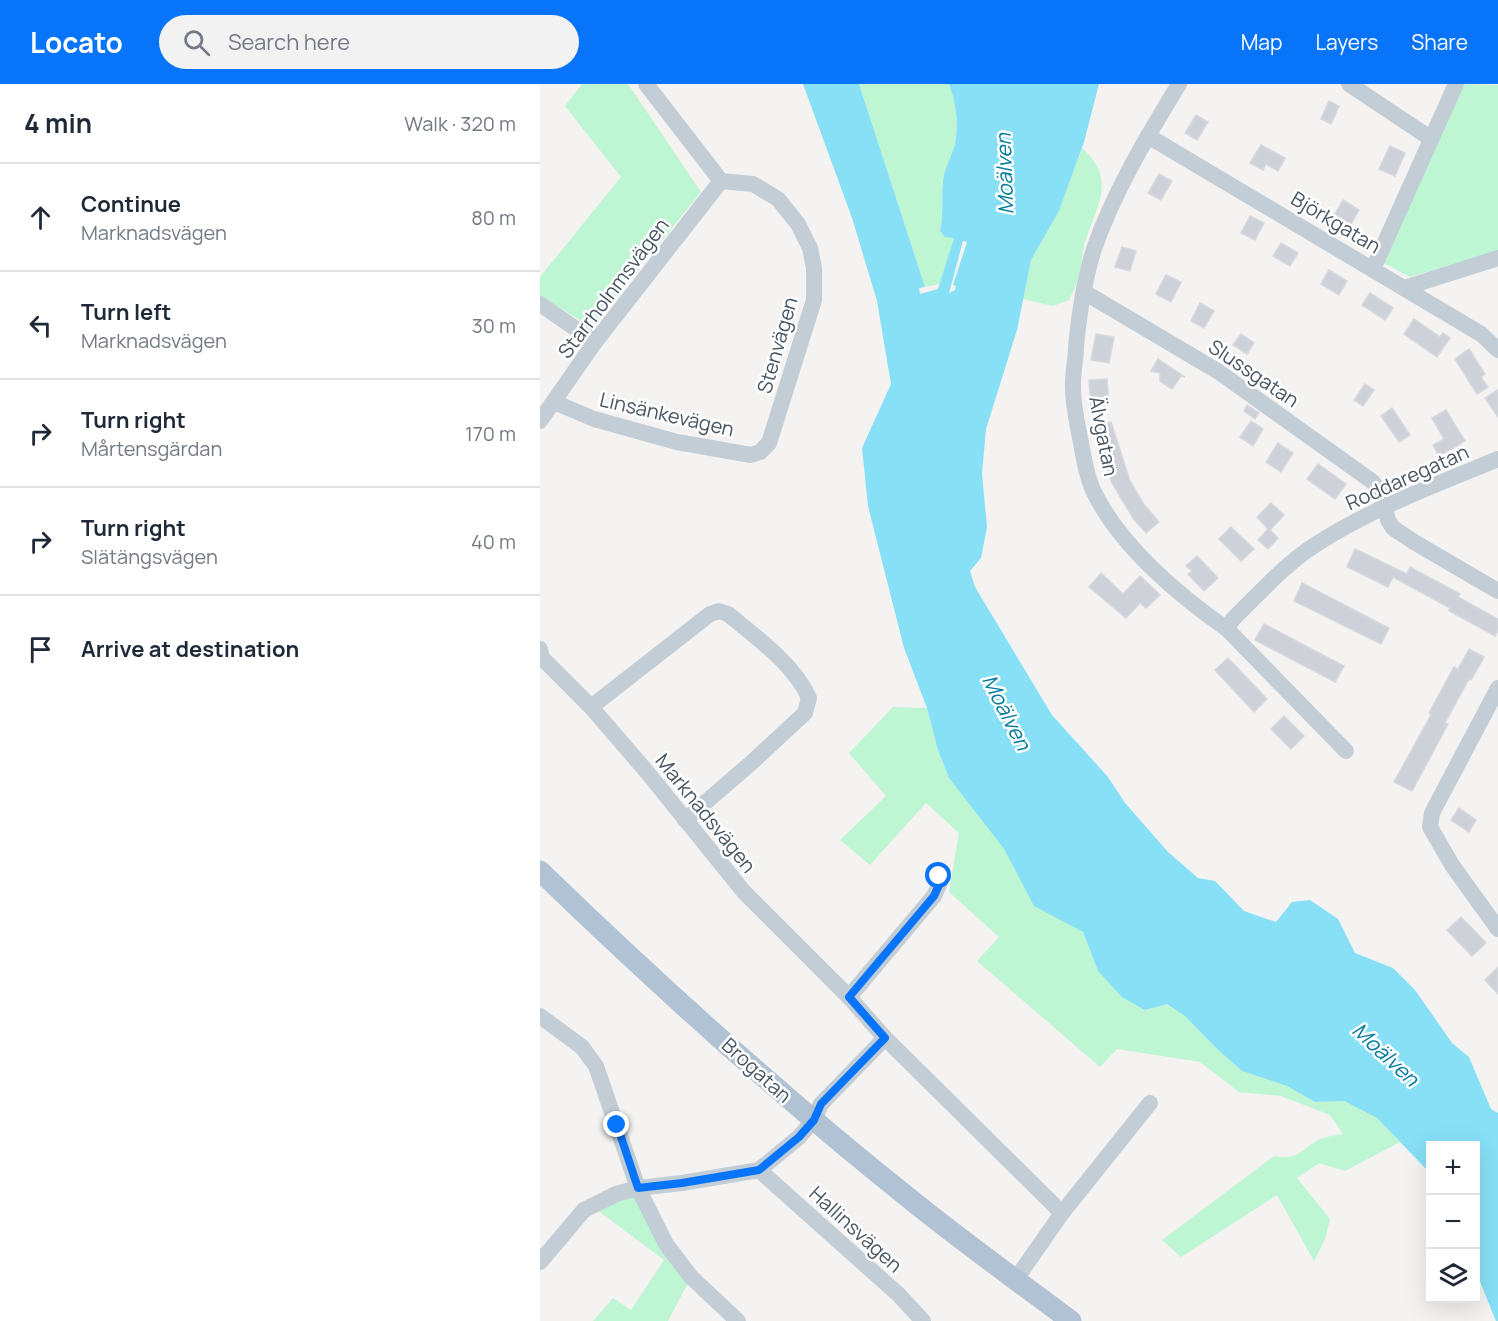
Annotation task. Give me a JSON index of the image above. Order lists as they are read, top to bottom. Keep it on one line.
{"streets":{"main road":["Brogatan"],"street":["Björkgatan","Starrholnmsvägen","Stenvägen","Slussgatan","Linsänkevägen","Älvgatan","Roddaregatan","Marknadsvägen","Hallinsvägen"]},"crossings":[["Björkgatan","Älvgatan"],["Starrholnmsvägen","Stenvägen"],["Starrholnmsvägen","Linsänkevägen"],["Stenvägen","Linsänkevägen"],["Slussgatan","Älvgatan"],["Slussgatan","Roddaregatan"],["Älvgatan","Roddaregatan"]],"water":["Moälven"],"page":{"header":"Locato","search":"Search here","nav":["Map","Layers","Share"],"heading":["4 min","Walk · 320 m"],"list":[["Continue","Marknadsvägen","80 m"],["Turn left","Marknadsvägen","30 m"],["Turn right","Mårtensgärdan","170 m"],["Turn right","Slätängsvägen","40 m"],"Arrive at destination"],"map_buttons":["+","−"]}}
